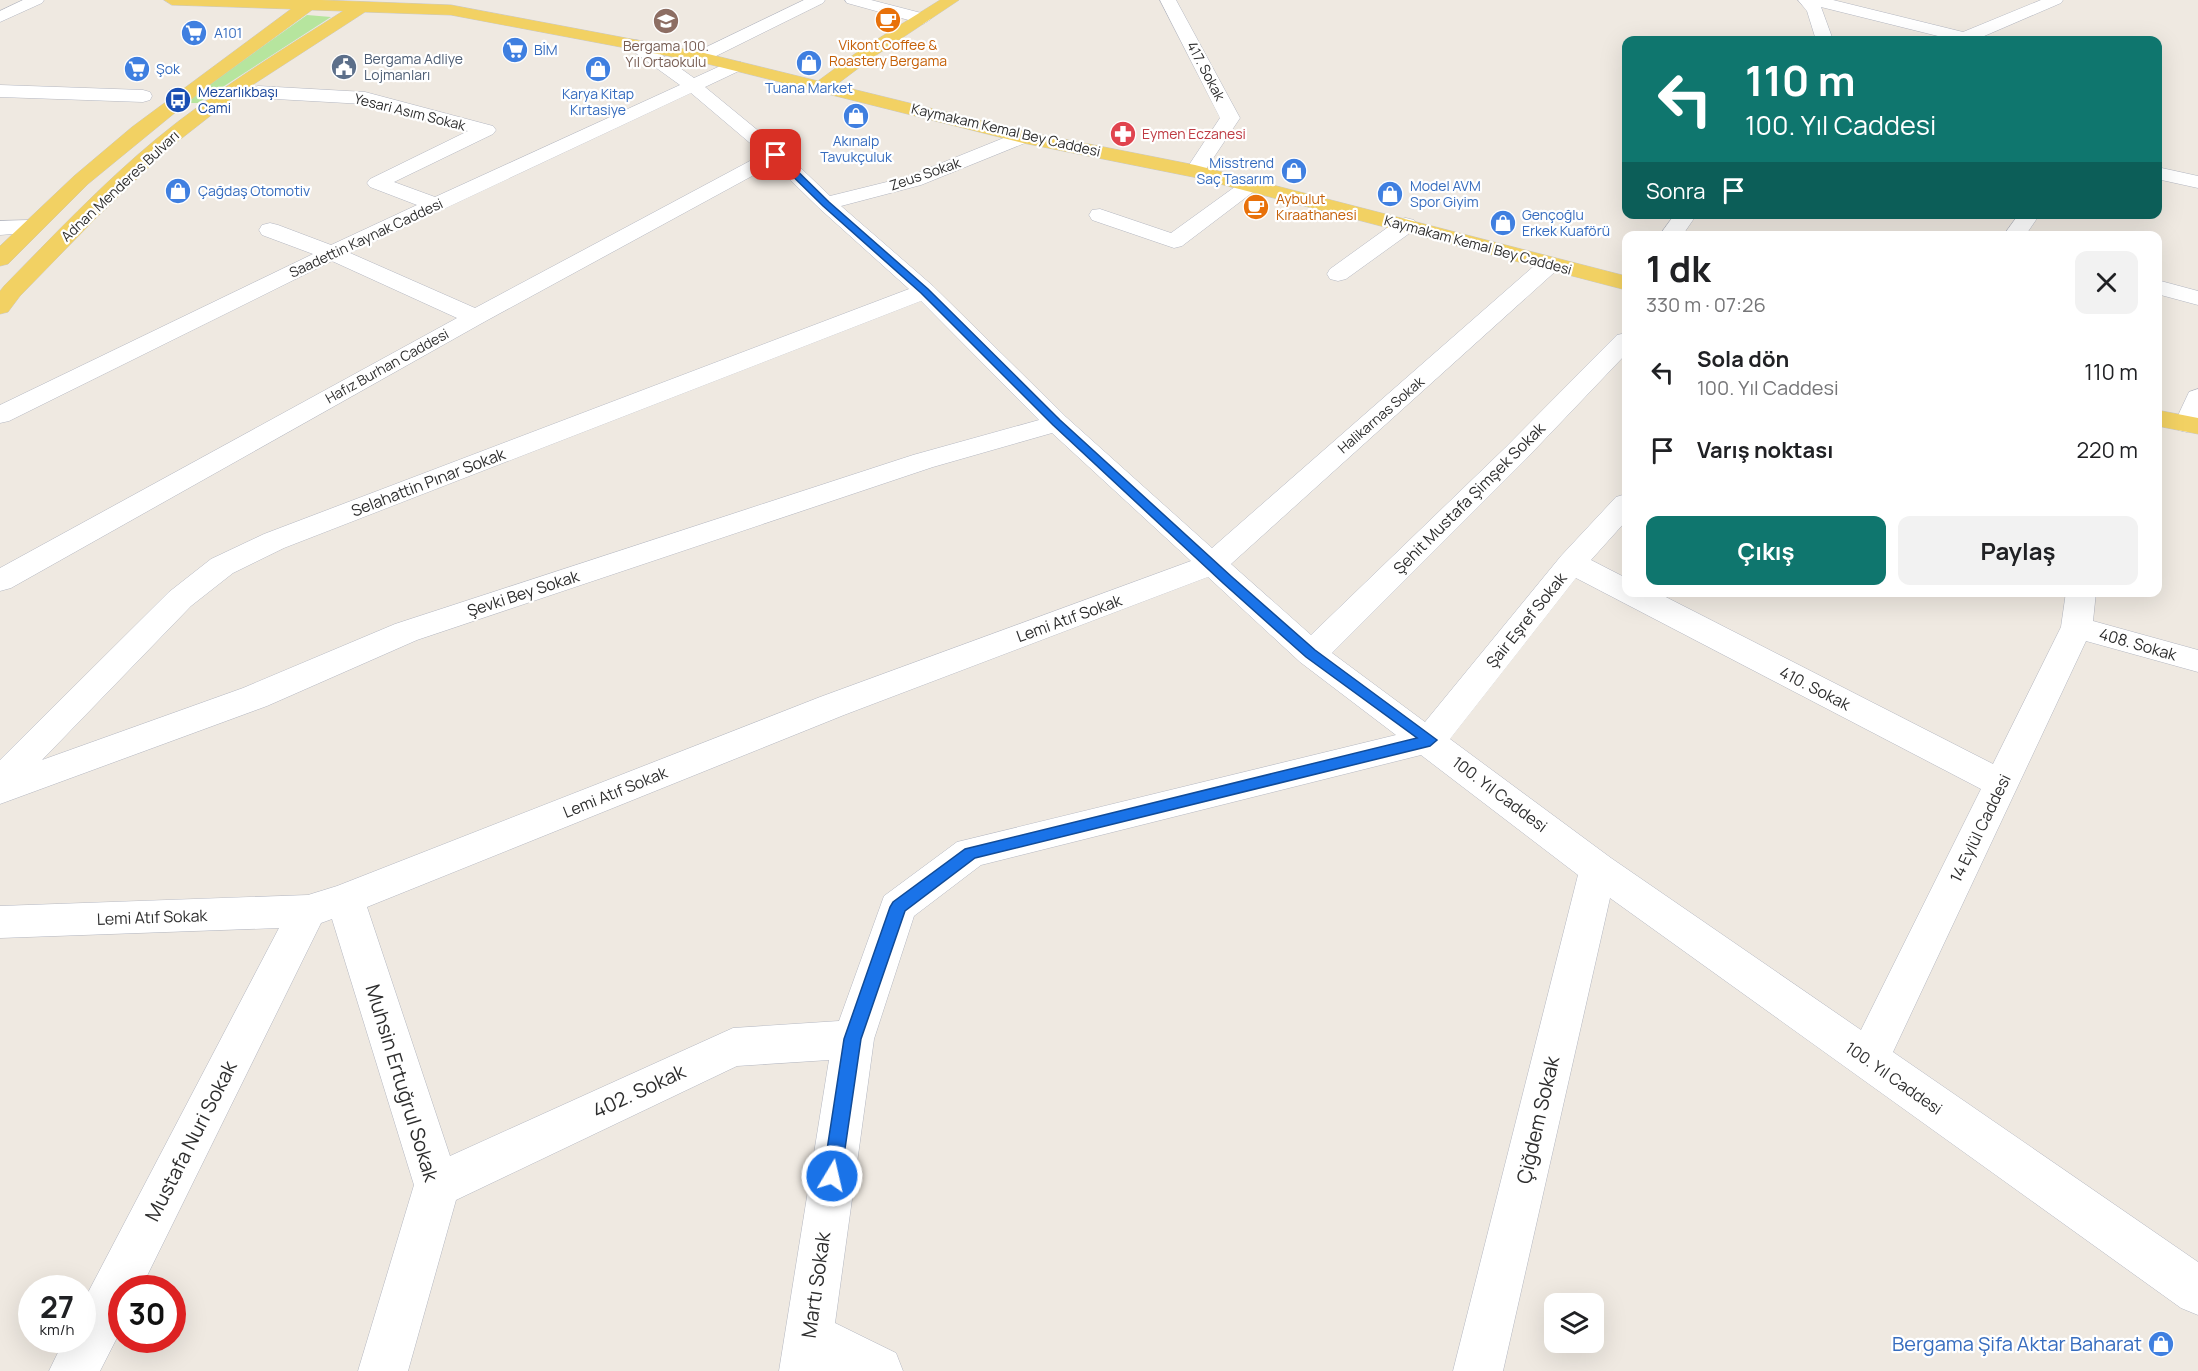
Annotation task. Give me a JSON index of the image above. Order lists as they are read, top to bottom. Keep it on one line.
{"streets":{"main road":["Kaymakam Kemal Bey Caddesi","Adnan Menderes Bulvarı"],"street":["417. Sokak","Yesari Asım Sokak","Zeus Sokak","Saadettin Kaynak Caddesi","Hafız Burhan Caddesi","Halikarnas Sokak","Selahattin Pınar Sokak","Şehit Mustafa Şimşek Sokak","Şevki Bey Sokak","Lemi Atıf Sokak","Şair Eşref Sokak","408. Sokak","410. Sokak","100. Yıl Caddesi","14 Eylül Caddesi","Muhsin Ertuğrul Sokak","402. Sokak","Çiğdem Sokak","Mustafa Nuri Sokak","Martı Sokak"]},"crossings":[["417. Sokak","Kaymakam Kemal Bey Caddesi"],["Yesari Asım Sokak","Saadettin Kaynak Caddesi"],["Kaymakam Kemal Bey Caddesi","Zeus Sokak"],["Kaymakam Kemal Bey Caddesi","Saadettin Kaynak Caddesi"],["Kaymakam Kemal Bey Caddesi","Halikarnas Sokak"],["Kaymakam Kemal Bey Caddesi","100. Yıl Caddesi"],["Zeus Sokak","100. Yıl Caddesi"],["Saadettin Kaynak Caddesi","100. Yıl Caddesi"],["Hafız Burhan Caddesi","100. Yıl Caddesi"],["Halikarnas Sokak","Lemi Atıf Sokak"],["Halikarnas Sokak","100. Yıl Caddesi"],["Selahattin Pınar Sokak","100. Yıl Caddesi"],["Şehit Mustafa Şimşek Sokak","100. Yıl Caddesi"],["Şevki Bey Sokak","100. Yıl Caddesi"],["Lemi Atıf Sokak","100. Yıl Caddesi"],["Lemi Atıf Sokak","Muhsin Ertuğrul Sokak"],["Lemi Atıf Sokak","Mustafa Nuri Sokak"],["Şair Eşref Sokak","410. Sokak"],["Şair Eşref Sokak","100. Yıl Caddesi"],["Şair Eşref Sokak","Martı Sokak"],["408. Sokak","14 Eylül Caddesi"],["410. Sokak","14 Eylül Caddesi"],["100. Yıl Caddesi","14 Eylül Caddesi"],["100. Yıl Caddesi","Çiğdem Sokak"],["100. Yıl Caddesi","Martı Sokak"],["Muhsin Ertuğrul Sokak","402. Sokak"],["Muhsin Ertuğrul Sokak","Mustafa Nuri Sokak"],["402. Sokak","Martı Sokak"]],"places":{"cafe":["Vikont Coffee & Roastery Bergama","Aybulut Kıraathanesi"],"school or university":["Bergama 100. Yıl Ortaokulu"],"supermarket":["A101","BİM","Şok"],"shop":["Tuana Market","Karya Kitap Kırtasiye","Akınalp Tavukçuluk","Misstrend Saç Tasarım","Çağdaş Otomotiv","Model AVM Spor Giyim","Gençoğlu Erkek Kuaförü","Bergama Şifa Aktar Baharat"],"public building":["Bergama Adliye Lojmanları"],"bus stop":["Mezarlıkbaşı Cami"],"pharmacy":["Eymen Eczanesi"]},"page":{"turn":["110 m","100. Yıl Caddesi"],"then":"Sonra","heading":["1 dk","330 m · 07:26"],"list":[{"name":"Sola dön","note":"100. Yıl Caddesi","value":"110 m"},{"name":"Varış noktası","value":"220 m"}],"buttons":["Çıkış","Paylaş"],"speed":"27 km/h","limit":"30"}}
